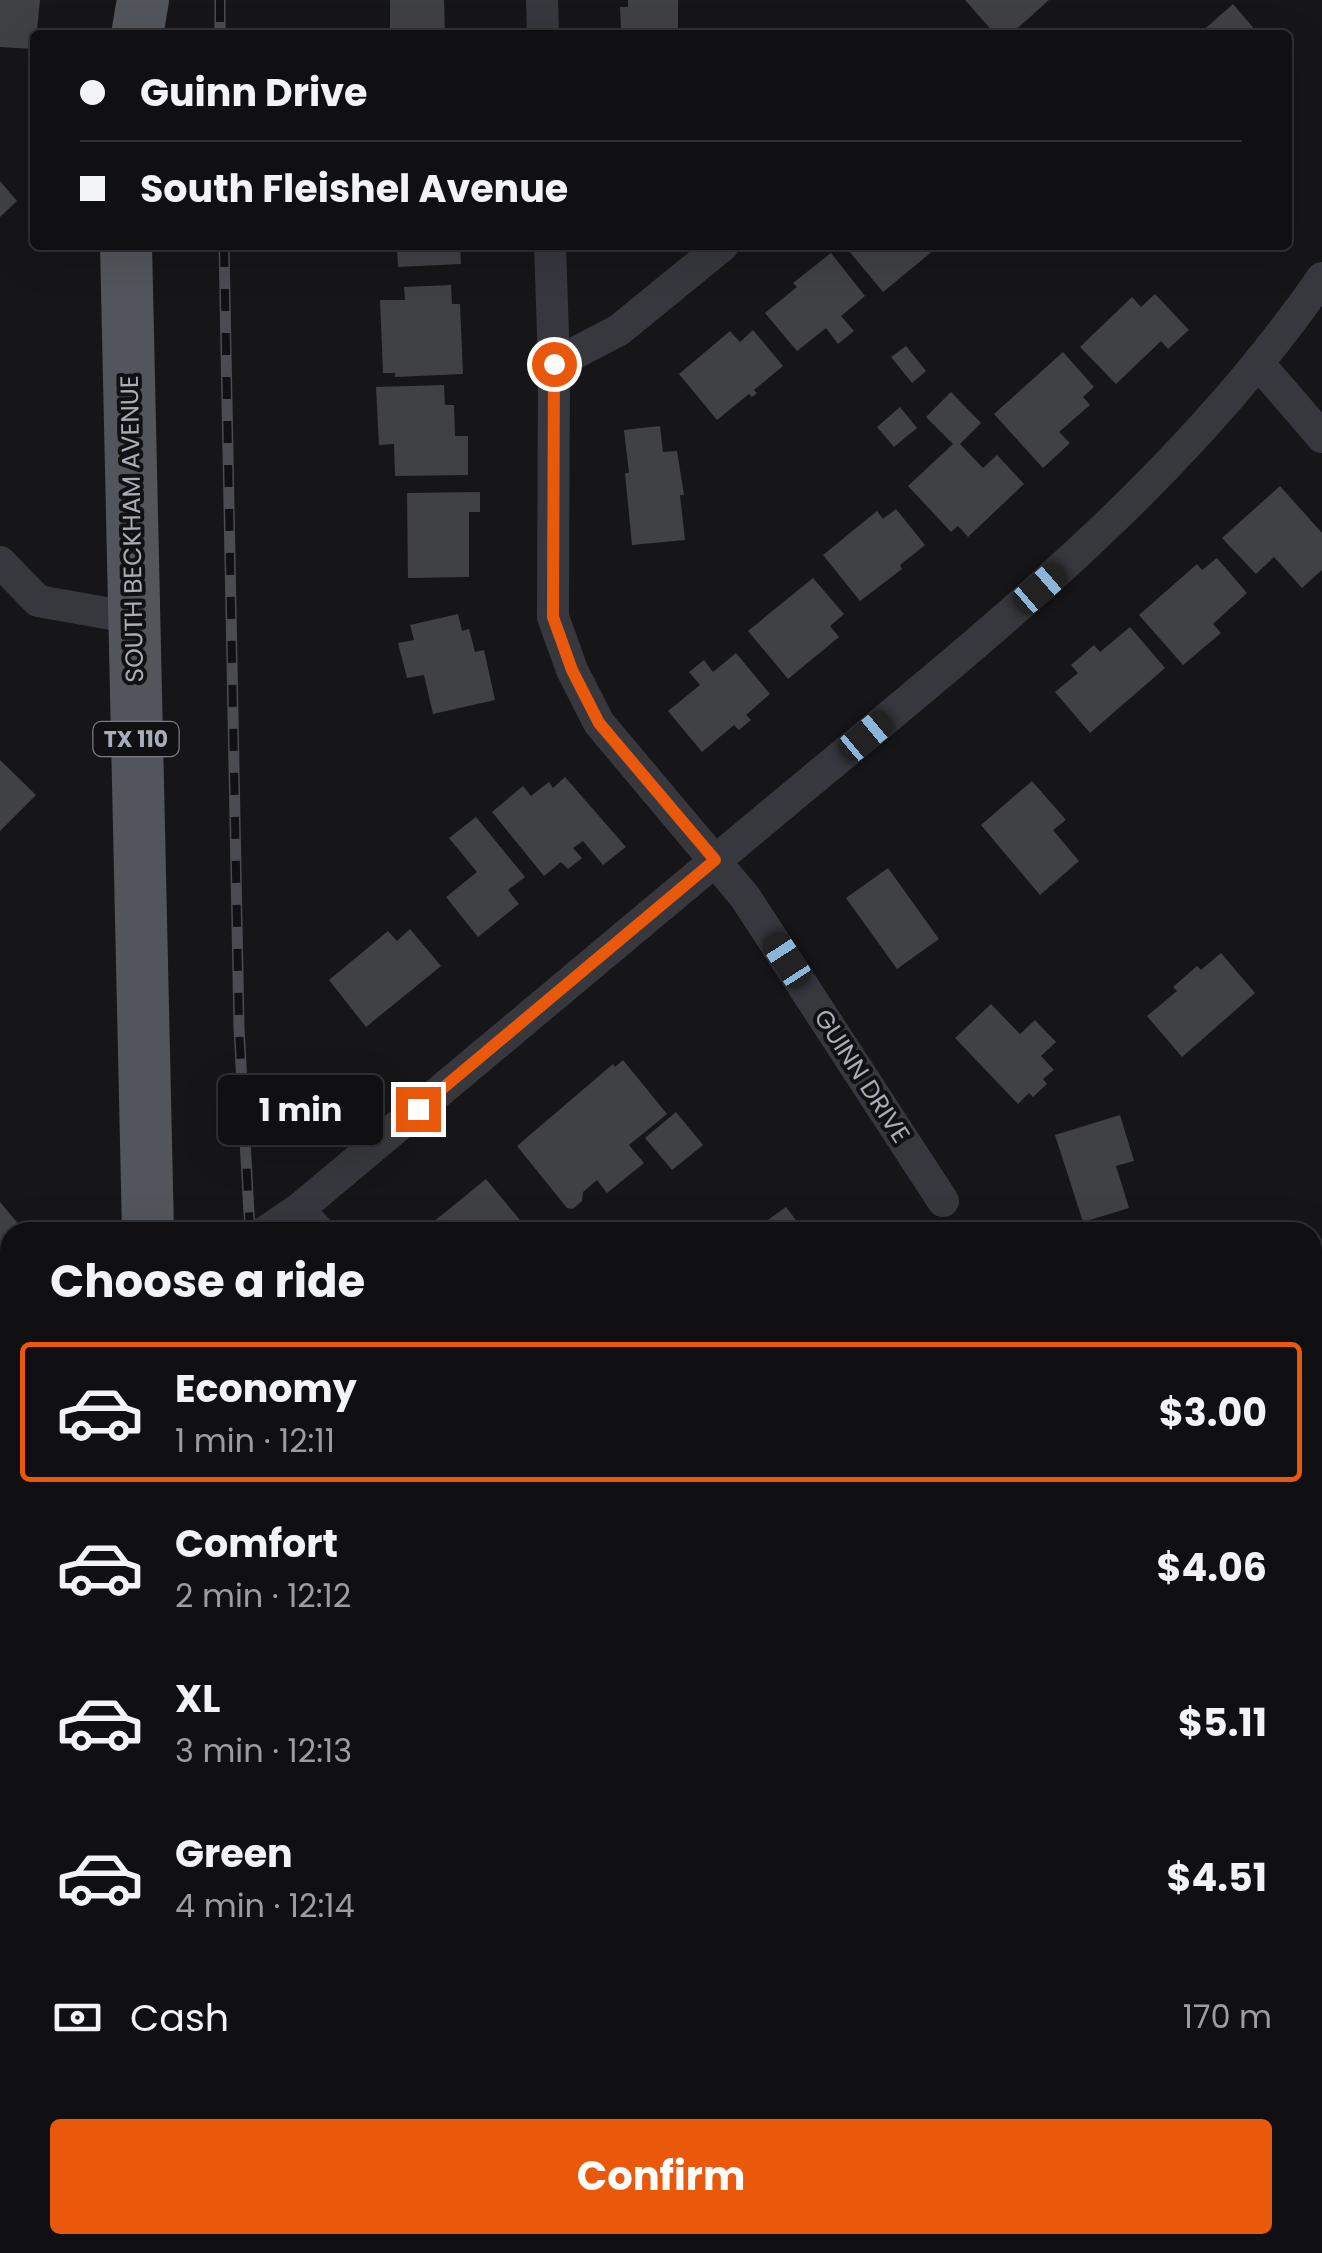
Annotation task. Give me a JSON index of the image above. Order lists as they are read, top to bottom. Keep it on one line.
{"streets":{"main road":["SOUTH BECKHAM AVENUE","TX 110"],"street":["GUINN DRIVE"]},"page":{"banner":["Guinn Drive","South Fleishel Avenue"],"bubble":"1 min","heading":"Choose a ride","list":[{"name":"Economy","note":"1 min · 12:11","value":"$3.00"},{"name":"Comfort","note":"2 min · 12:12","value":"$4.06"},{"name":"XL","note":"3 min · 12:13","value":"$5.11"},{"name":"Green","note":"4 min · 12:14","value":"$4.51"}],"pay":["Cash","170 m"],"buttons":"Confirm"}}
